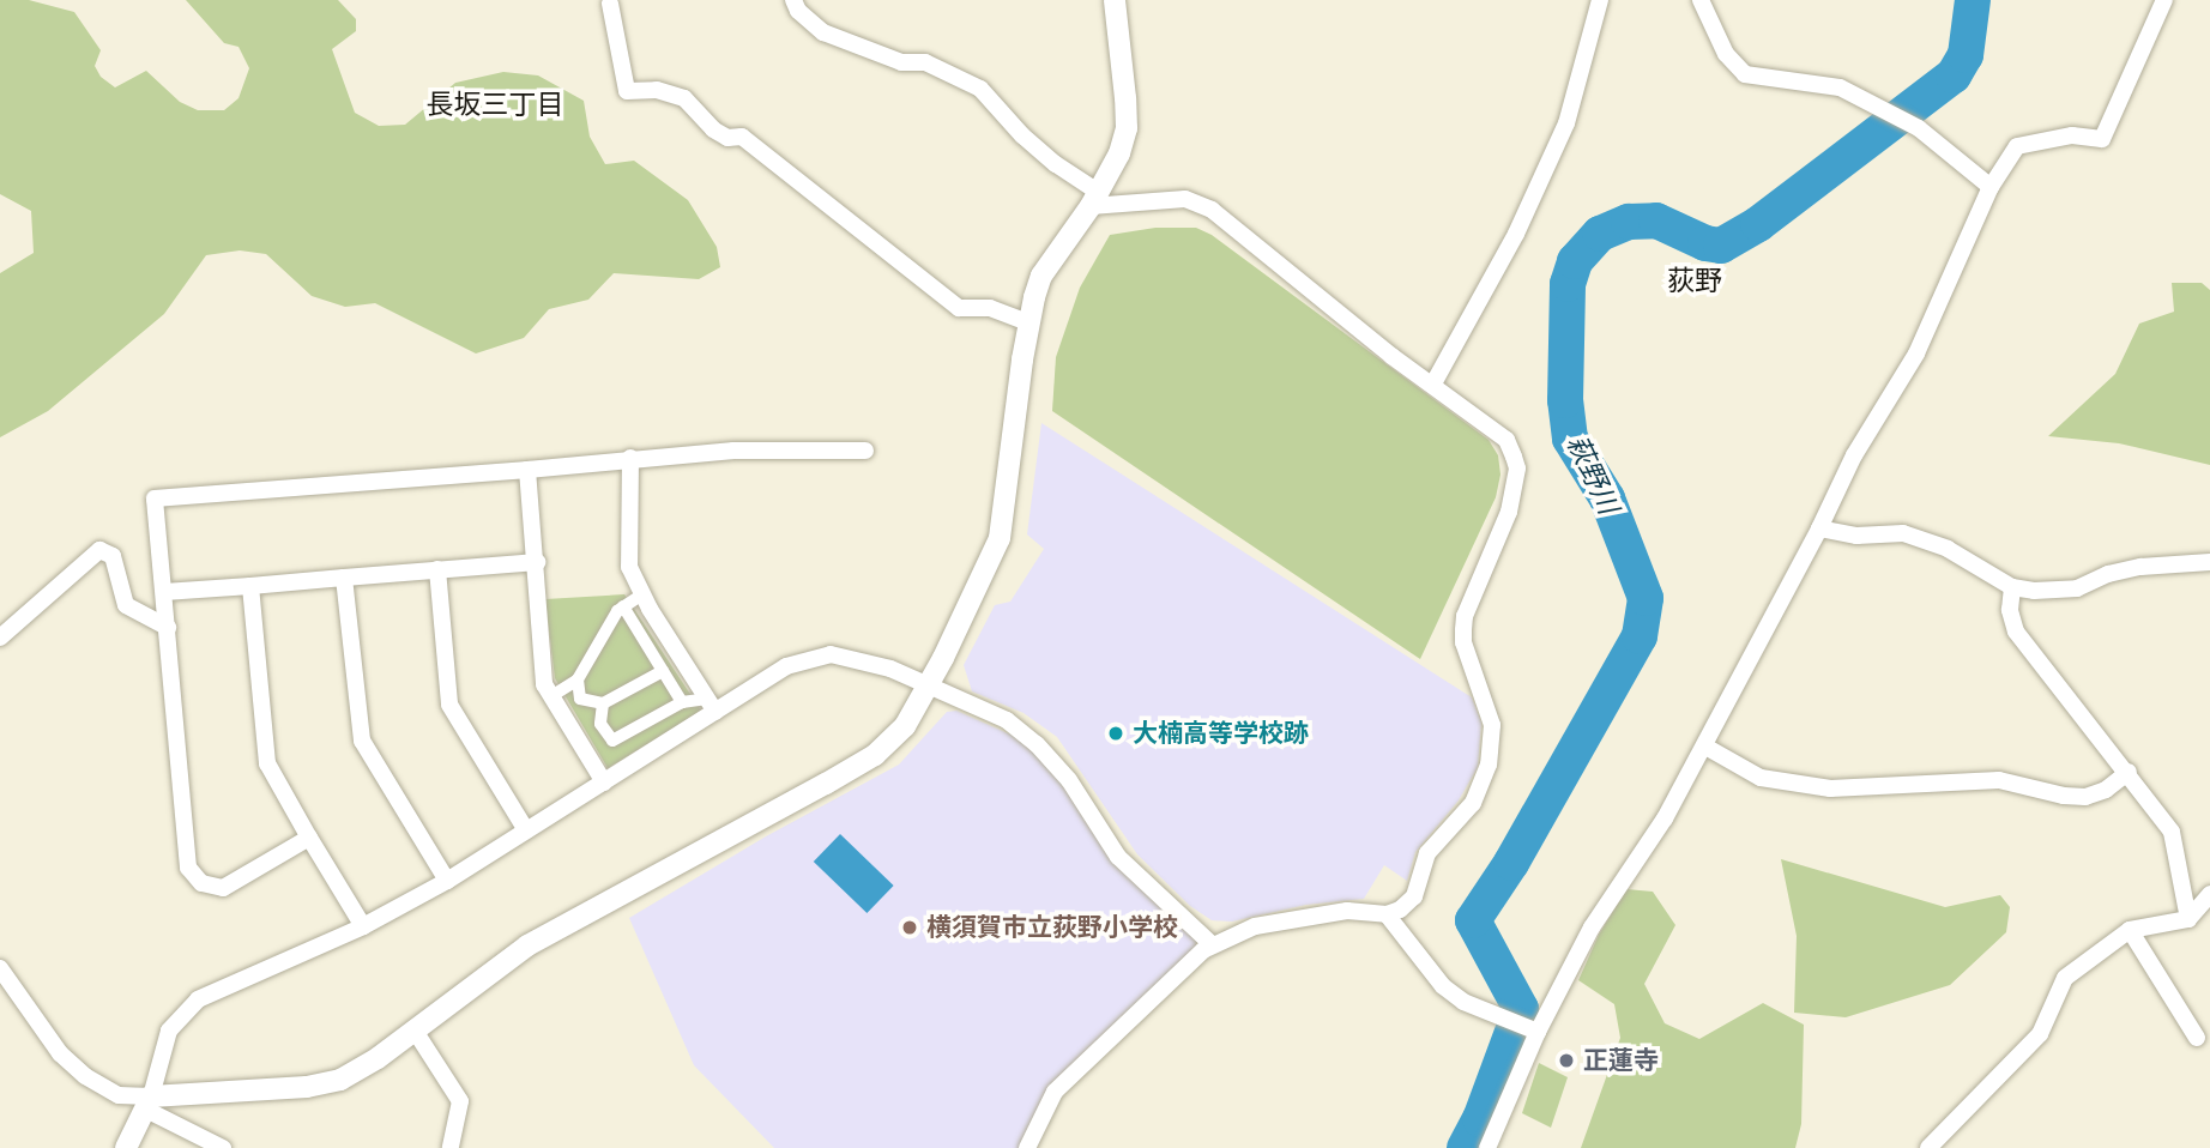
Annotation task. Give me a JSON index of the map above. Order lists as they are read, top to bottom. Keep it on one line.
{"districts":["長坂三丁目","荻野"],"water":["萩野川"],"places":["大楠高等学校跡","横須賀市立荻野小学校","正蓮寺"]}
